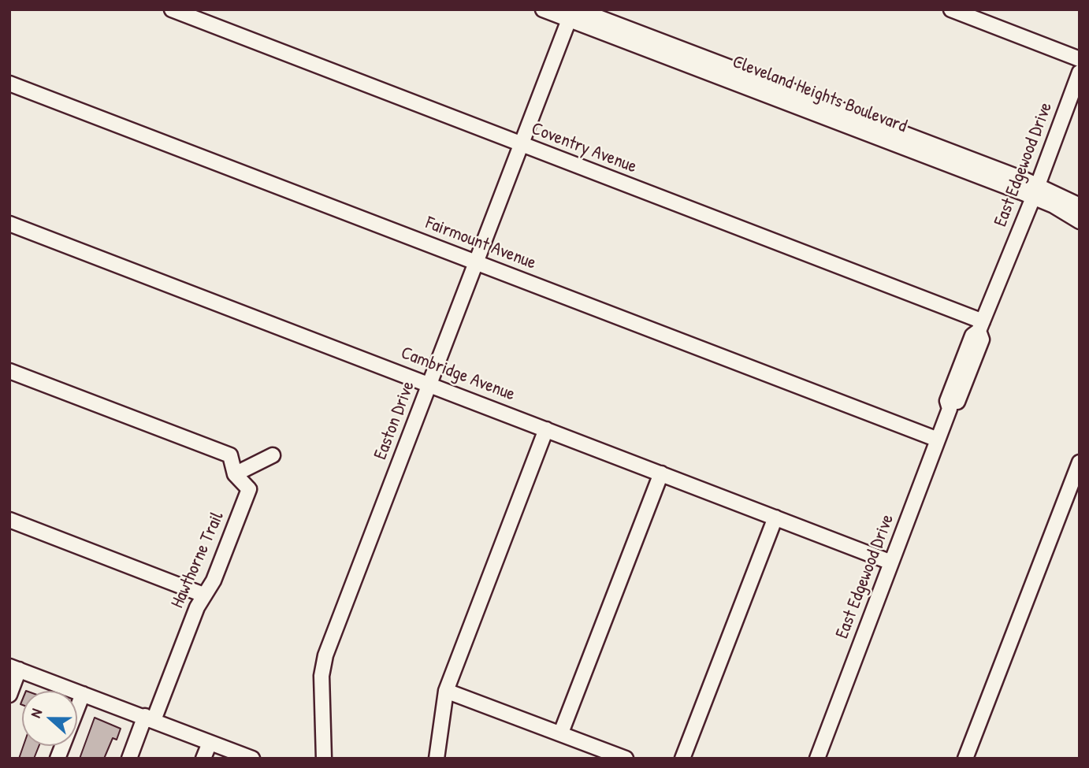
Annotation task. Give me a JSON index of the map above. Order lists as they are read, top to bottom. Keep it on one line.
{"streets":{"street":["Cleveland Heights Boulevard","Coventry Avenue","East Edgewood Drive","Fairmount Avenue","Cambridge Avenue","Easton Drive","Hawthorne Trail"]},"crossings":[["Cleveland Heights Boulevard","East Edgewood Drive"],["Cleveland Heights Boulevard","Easton Drive"],["Coventry Avenue","East Edgewood Drive"],["Coventry Avenue","Easton Drive"],["East Edgewood Drive","Fairmount Avenue"],["East Edgewood Drive","Cambridge Avenue"],["Fairmount Avenue","Easton Drive"],["Cambridge Avenue","Easton Drive"]],"north":"left"}
